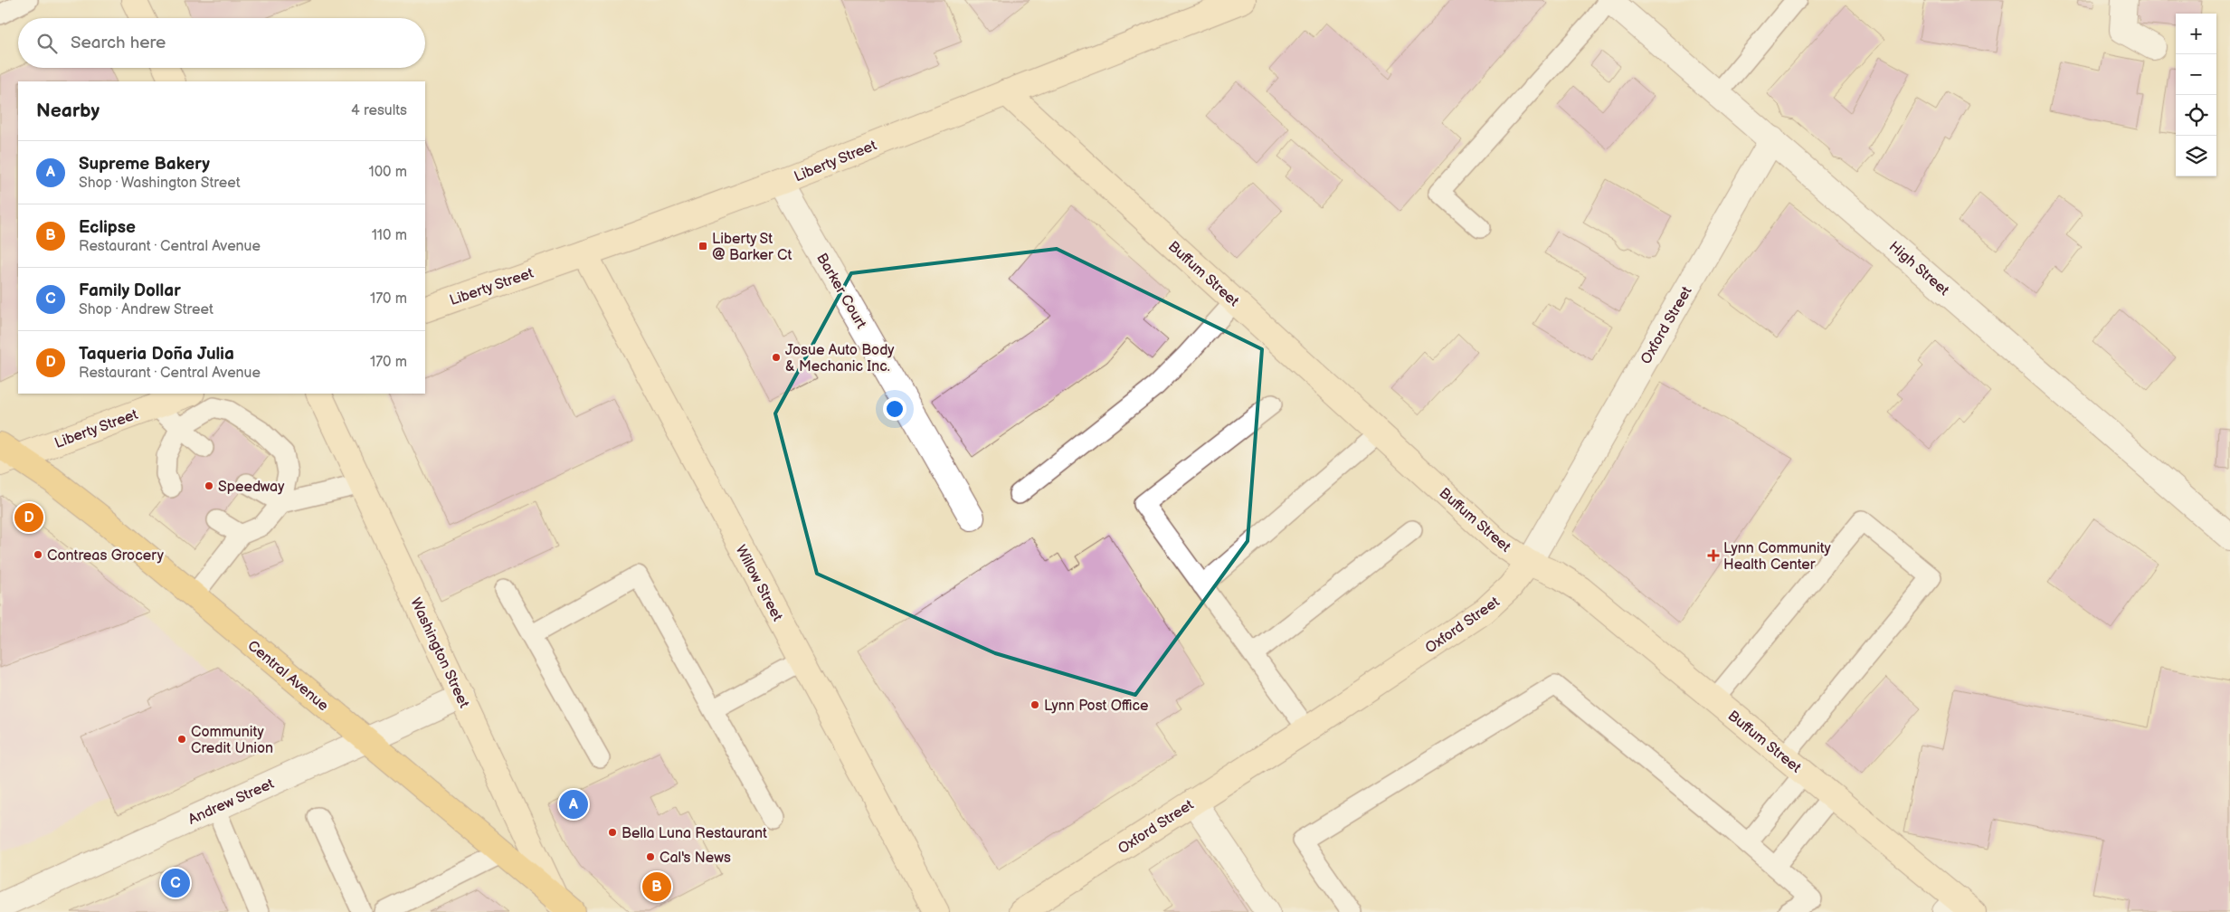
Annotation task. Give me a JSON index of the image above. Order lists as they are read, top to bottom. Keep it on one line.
{"streets":{"main road":["Liberty Street","Buffum Street","Oxford Street","Willow Street","Washington Street","Central Avenue"],"street":["High Street","Barker Court","Andrew Street"]},"crossings":[["Liberty Street","Buffum Street"],["Liberty Street","Barker Court"],["Liberty Street","Willow Street"],["Liberty Street","Central Avenue"],["High Street","Oxford Street"],["Buffum Street","Oxford Street"],["Washington Street","Central Avenue"],["Washington Street","Andrew Street"],["Central Avenue","Andrew Street"]],"places":{"transit":["Liberty St @ Barker Ct"],"other":["Josue Auto Body & Mechanic Inc.","Speedway","Contreas Grocery","Lynn Post Office","Community Credit Union","Bella Luna Restaurant","Cal's News"],"health":["Lynn Community Health Center"]},"page":{"map_buttons":["+","−"],"search":"Search here","heading":["Nearby","4 results"],"list":[{"mark":"A","name":"Supreme Bakery","note":"Shop · Washington Street","value":"100 m"},{"mark":"B","name":"Eclipse","note":"Restaurant · Central Avenue","value":"110 m"},{"mark":"C","name":"Family Dollar","note":"Shop · Andrew Street","value":"170 m"},{"mark":"D","name":"Taqueria Doña Julia","note":"Restaurant · Central Avenue","value":"170 m"}],"pins":["D","A","C","B"]}}
